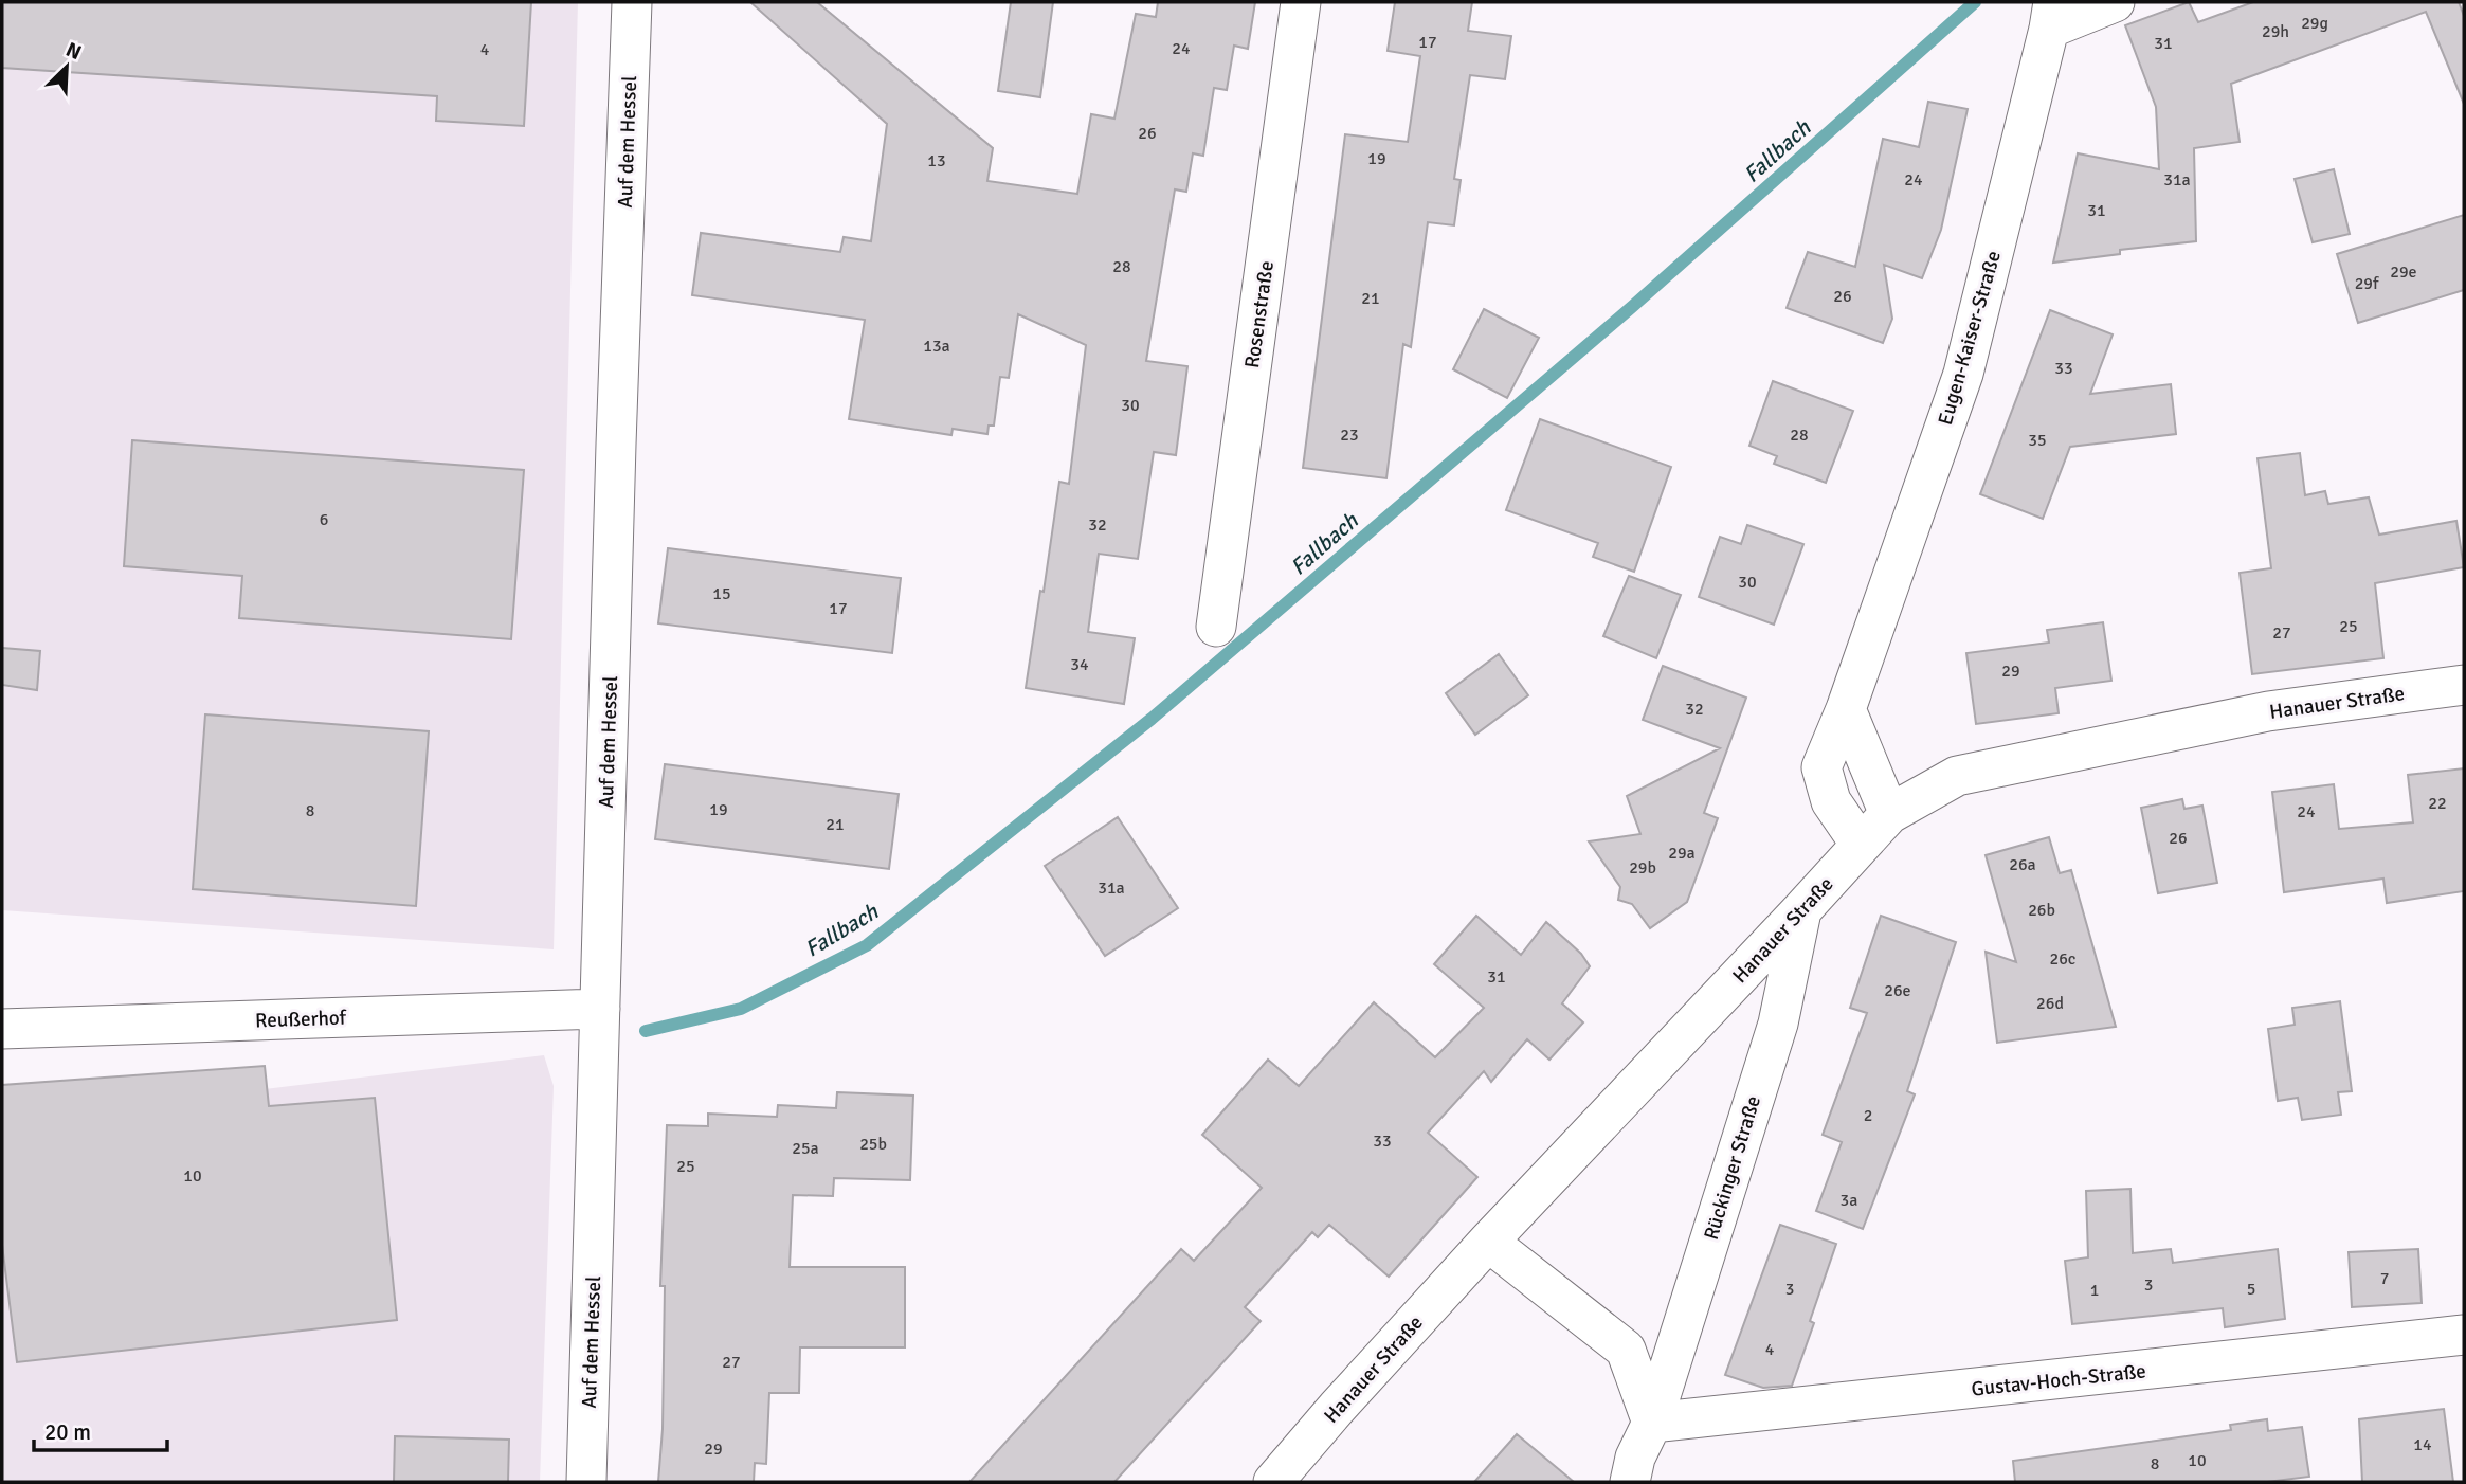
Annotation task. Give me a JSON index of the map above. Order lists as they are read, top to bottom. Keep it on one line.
{"streets":{"street":["Auf dem Hessel","Rosenstraße","Eugen-Kaiser-Straße","Hanauer Straße","Reußerhof","Rückinger Straße","Gustav-Hoch-Straße"]},"crossings":[["Auf dem Hessel","Reußerhof"],["Eugen-Kaiser-Straße","Hanauer Straße"],["Hanauer Straße","Rückinger Straße"],["Rückinger Straße","Gustav-Hoch-Straße"]],"water":["Fallbach"],"house_numbers":["29g","29h","17","31","24","4","26","19","13","24","31a","31","28","29e","29f","26","21","13a","33","30","23","28","35","6","32","30","15","17","25","27","34","29","32","22","19","8","24","21","26","29a","26a","29b","31a","26b","26c","31","26e","26d","2","33","25b","25a","25","10","3a","7","3","3","5","1","4","27","14","29","10","8"],"scale_bar":"20 m","north":"top right"}
